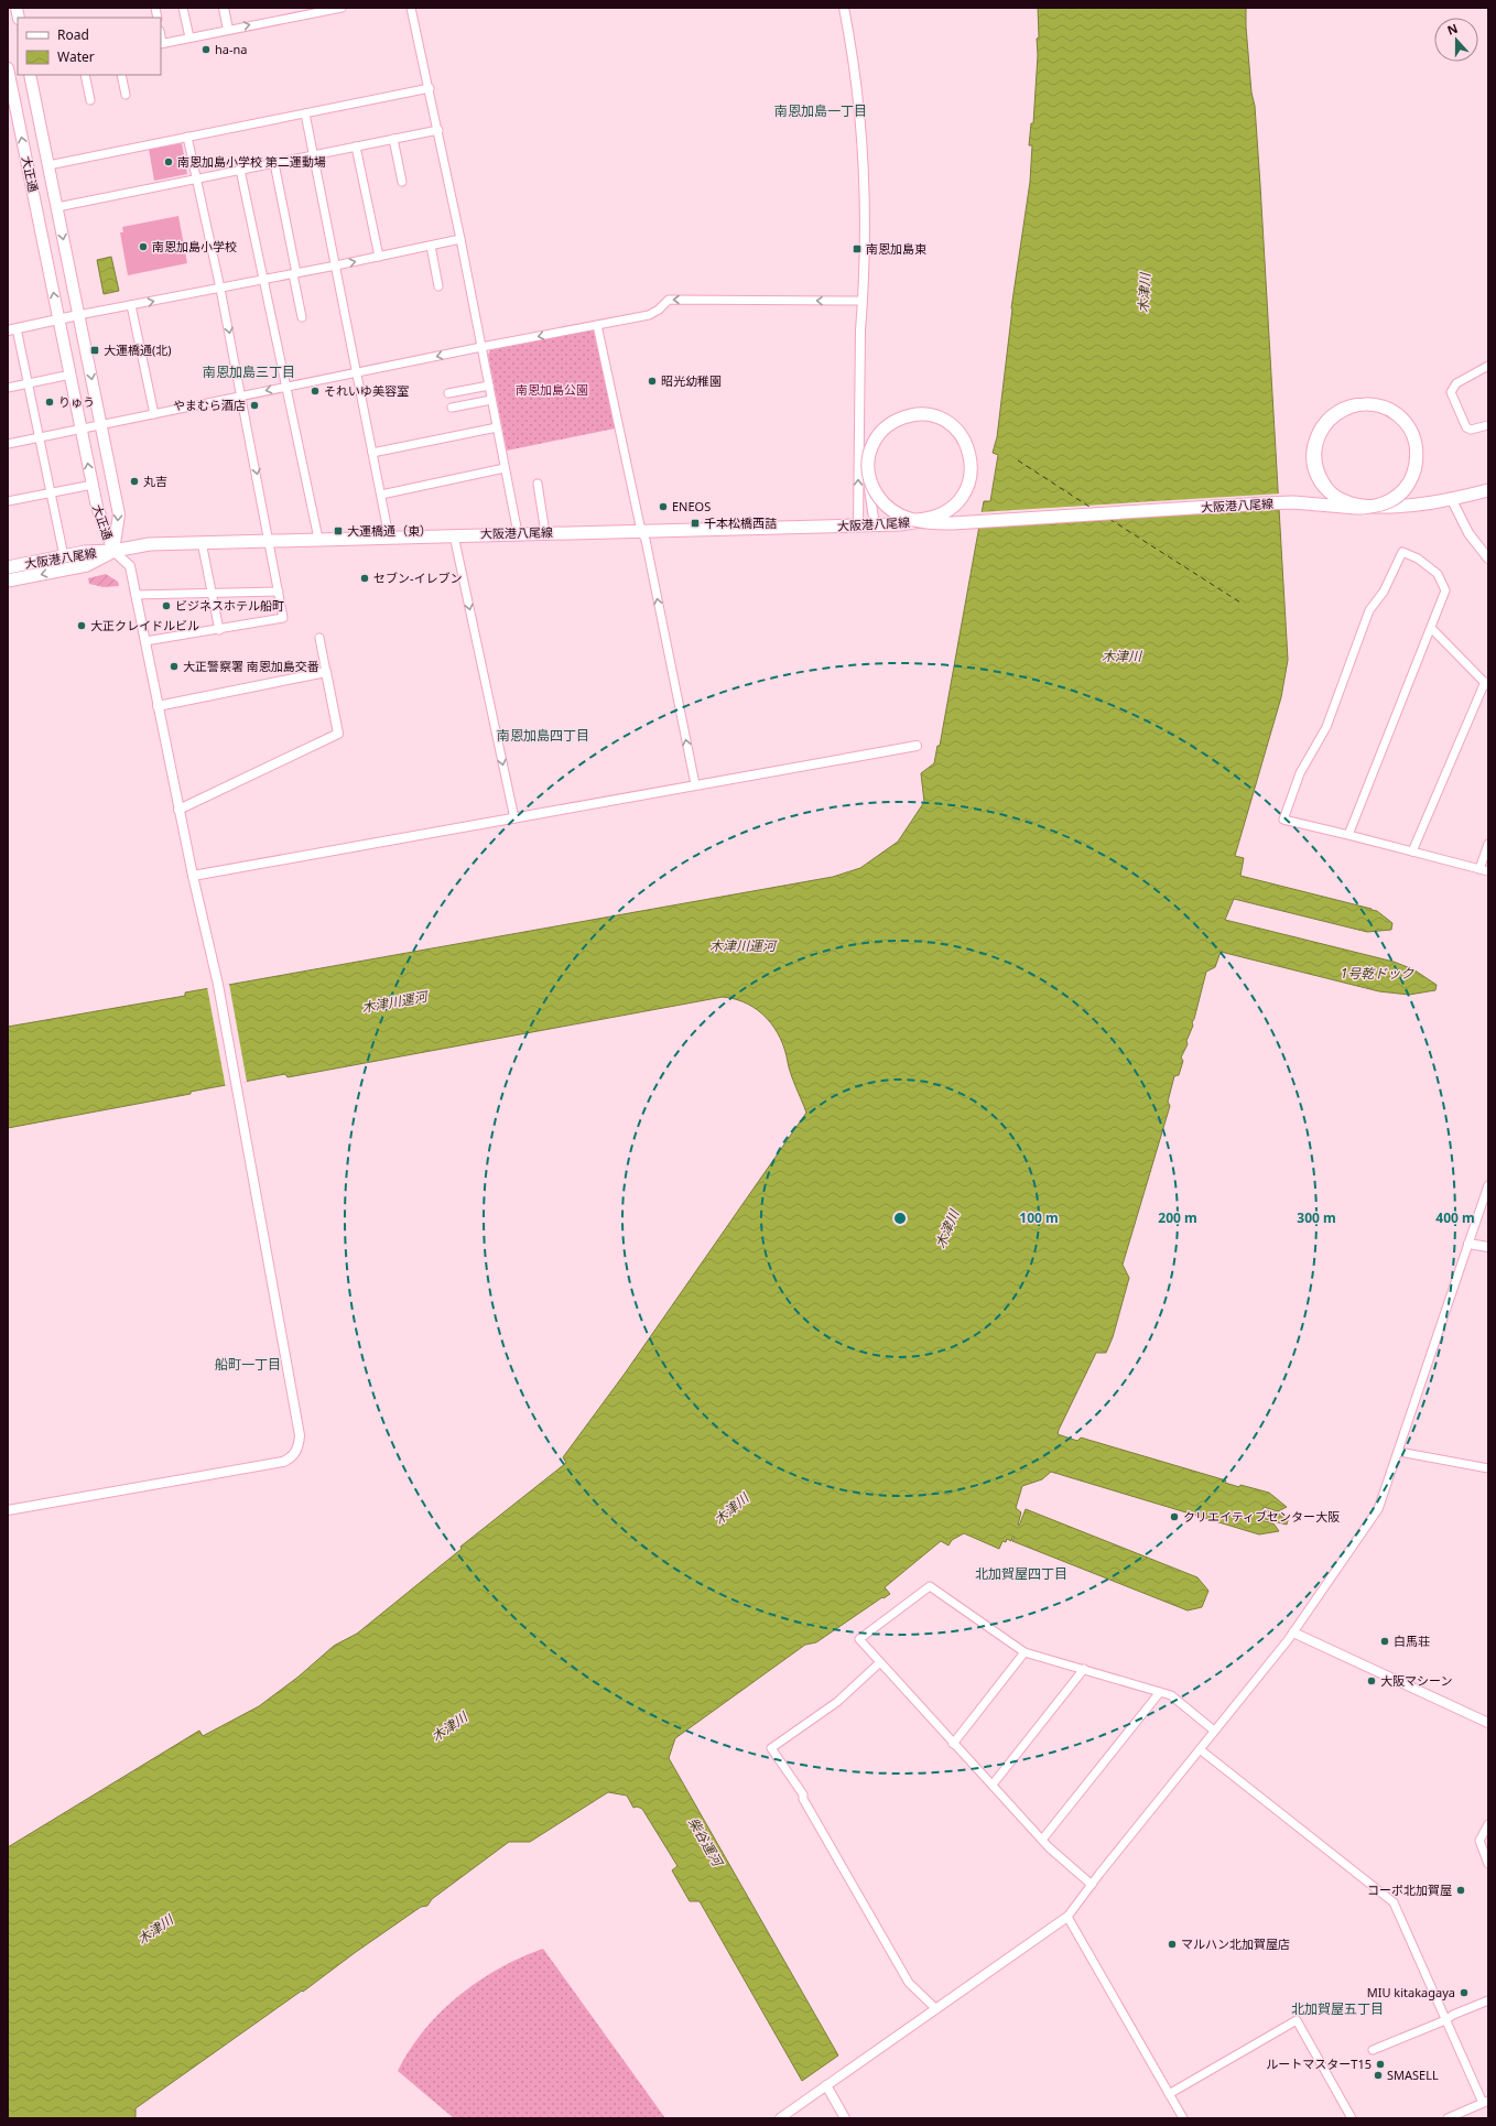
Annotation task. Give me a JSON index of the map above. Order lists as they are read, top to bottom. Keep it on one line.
{"streets":{"main road":["大正通","大阪港八尾線"]},"crossings":[["大正通","大阪港八尾線"]],"districts":["南恩加島一丁目","南恩加島三丁目","南恩加島四丁目","船町一丁目","北加賀屋四丁目","北加賀屋五丁目"],"water":["木津川","木津川運河","1号乾ドック","柴谷運河"],"parks":["南恩加島公園"],"places":{"other":["ha-na","南恩加島小学校 第二運動場","南恩加島小学校","昭光幼稚園","それいゆ美容室","りゅう","やまむら酒店","丸吉","ENEOS","セブン-イレブン","ビジネスホテル船町","大正クレイドルビル","大正警察署 南恩加島交番","クリエイティブセンター大阪","白馬荘","大阪マシーン","コーポ北加賀屋","マルハン北加賀屋店","MIU kitakagaya","ルートマスターT15","SMASELL"],"transit":["南恩加島東","大運橋通(北)","千本松橋西詰","大運橋通（東）"]},"legend":["Road","Water"],"north":"top","rings":["100 m","200 m","300 m","400 m"]}
